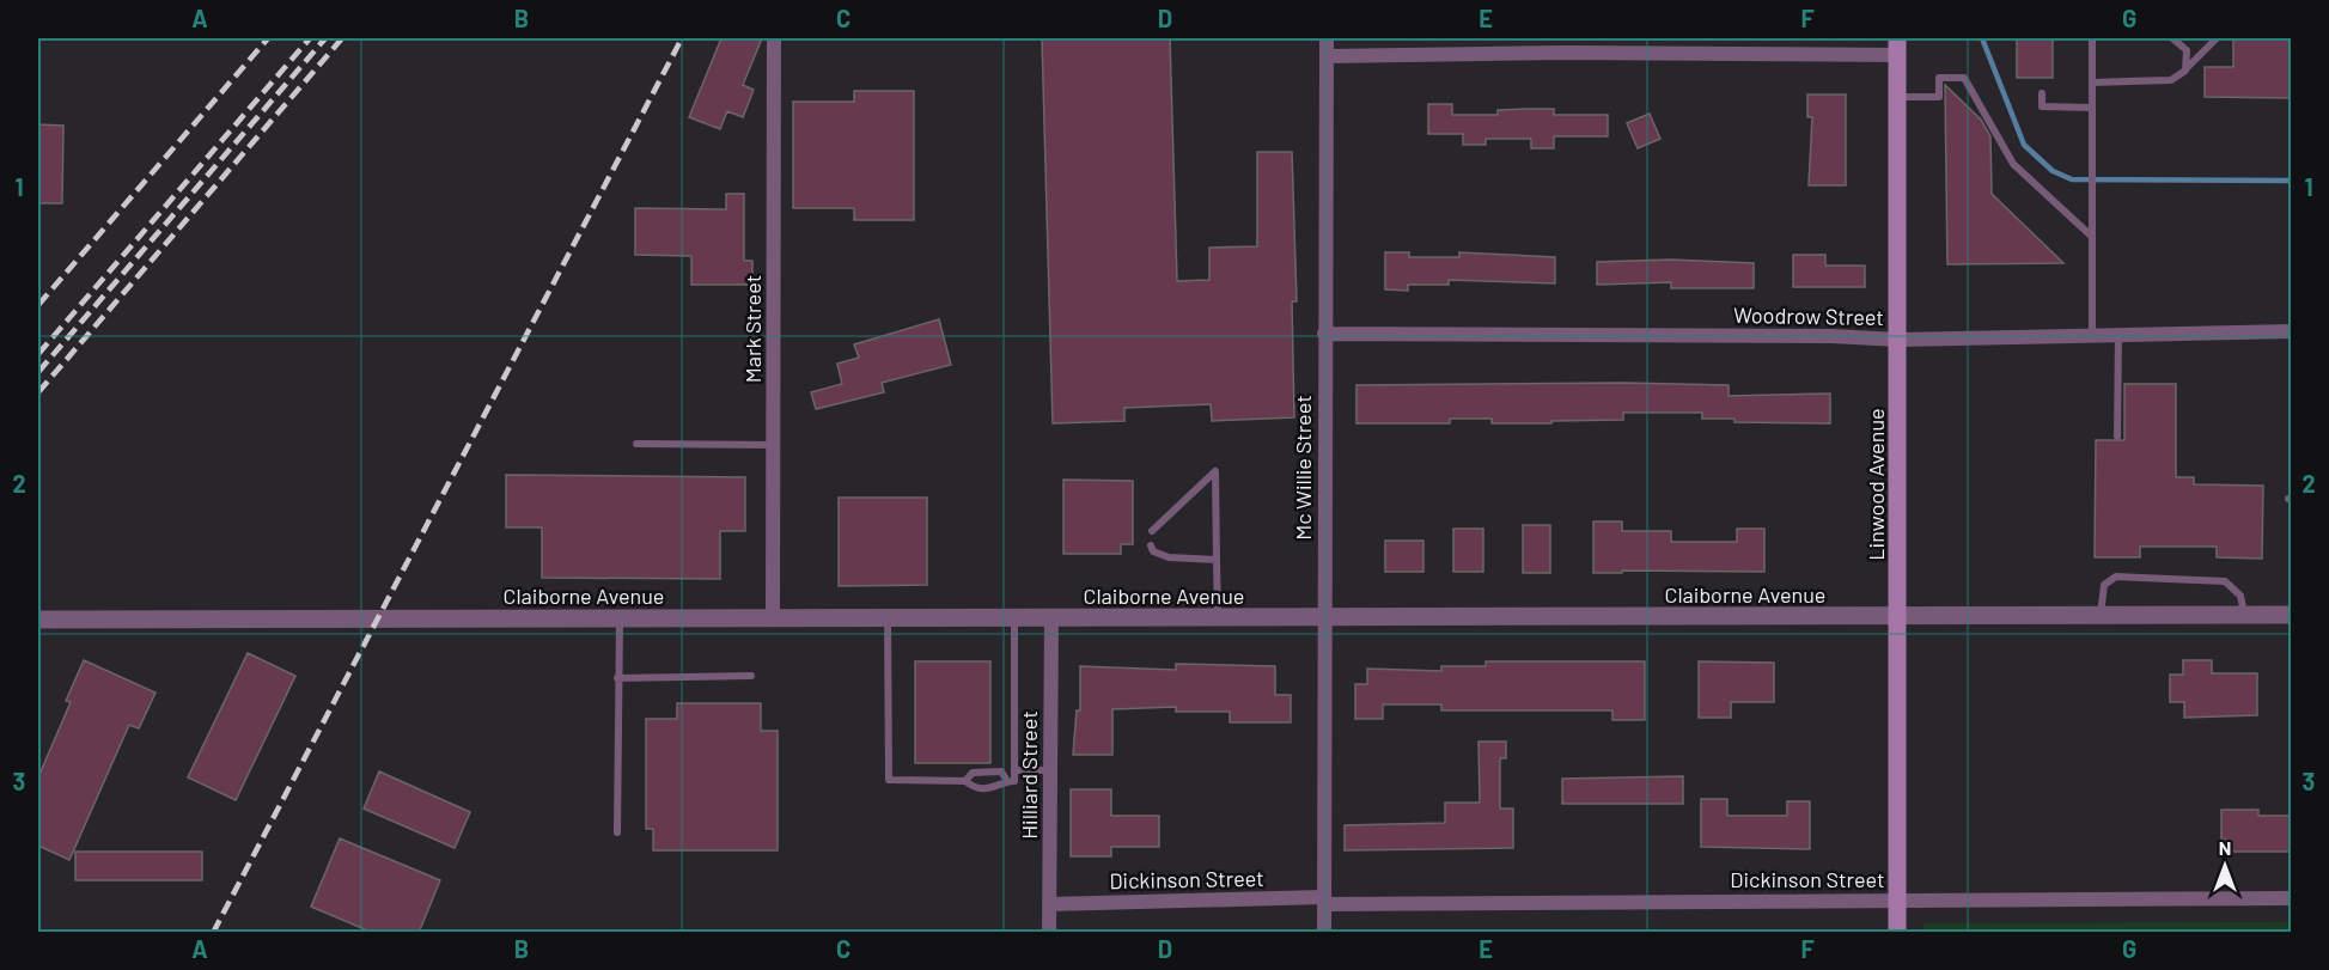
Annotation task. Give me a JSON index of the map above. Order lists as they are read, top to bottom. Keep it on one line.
{"streets":{"main road":["Linwood Avenue"],"street":["Woodrow Street","Mark Street","Mc Willie Street","Claiborne Avenue","Hilliard Street","Dickinson Street"]},"crossings":[["Woodrow Street","Mc Willie Street"],["Woodrow Street","Linwood Avenue"],["Mark Street","Claiborne Avenue"],["Mc Willie Street","Claiborne Avenue"],["Mc Willie Street","Dickinson Street"],["Linwood Avenue","Claiborne Avenue"],["Linwood Avenue","Dickinson Street"],["Claiborne Avenue","Hilliard Street"],["Hilliard Street","Dickinson Street"]],"north":"top","grid":{"columns":["A","B","C","D","E","F","G"],"rows":["1","2","3"]}}
